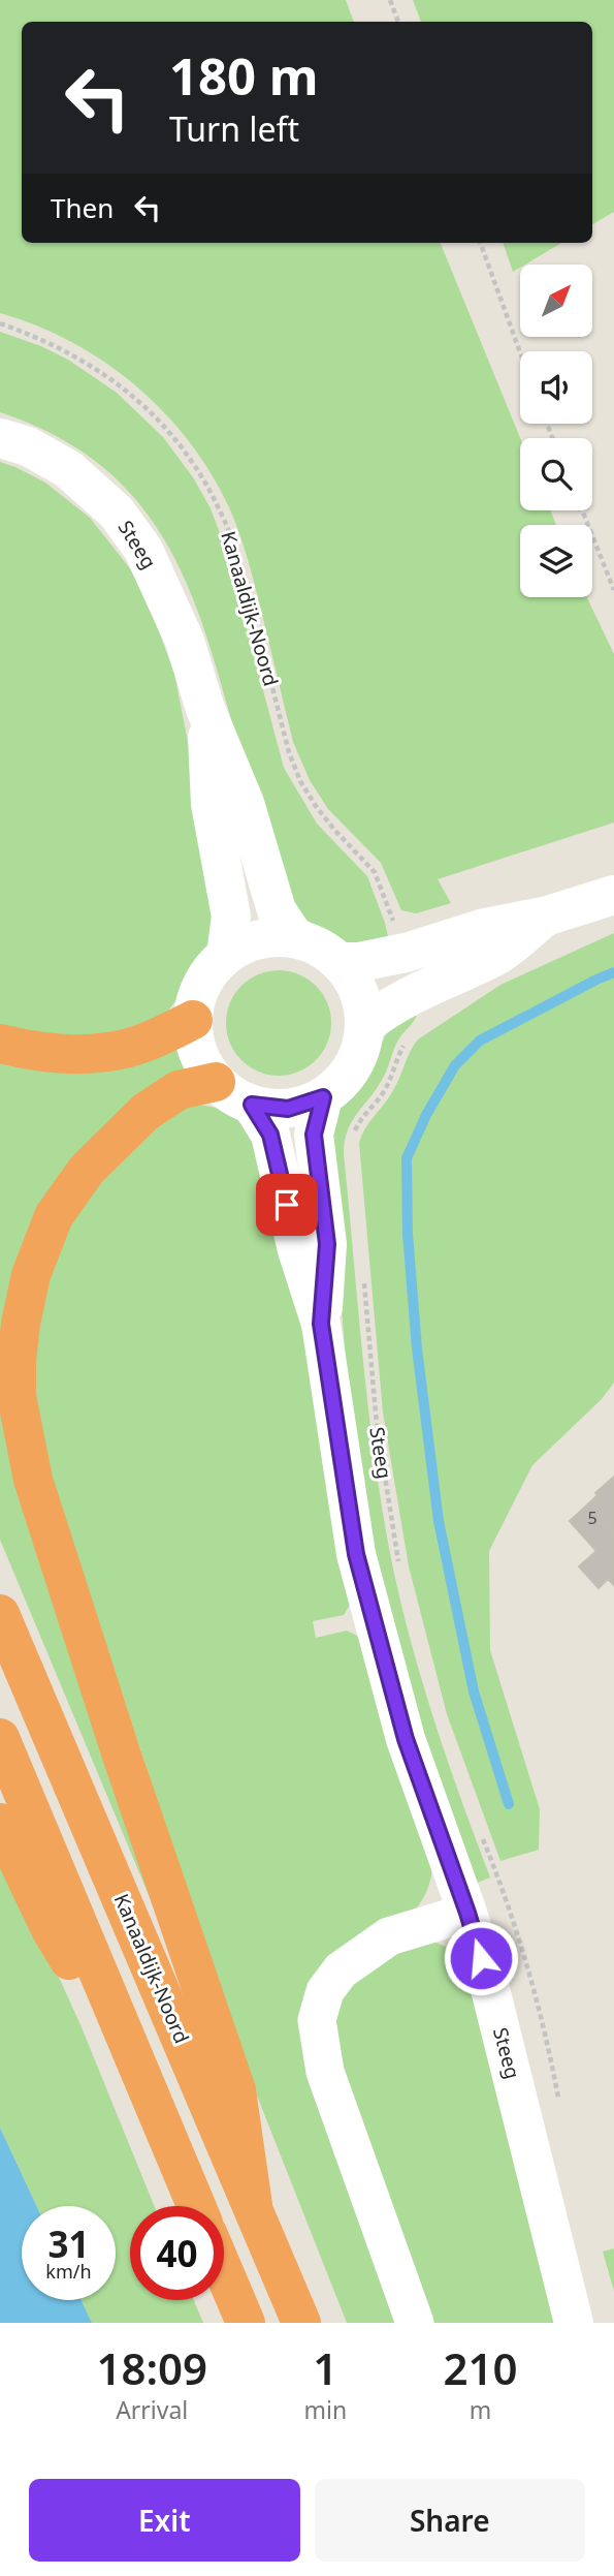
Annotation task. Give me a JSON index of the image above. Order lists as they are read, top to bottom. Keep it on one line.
{"streets":{"highway":["Kanaaldijk-Noord"],"main road":["Steeg"]},"house_numbers":["5"],"north":"top right","page":{"turn":["180 m","Turn left"],"then":"Then","speed":"31 km/h","limit":"40","eta":["18:09","Arrival","1","min","210","m"],"buttons":["Exit","Share"]}}
